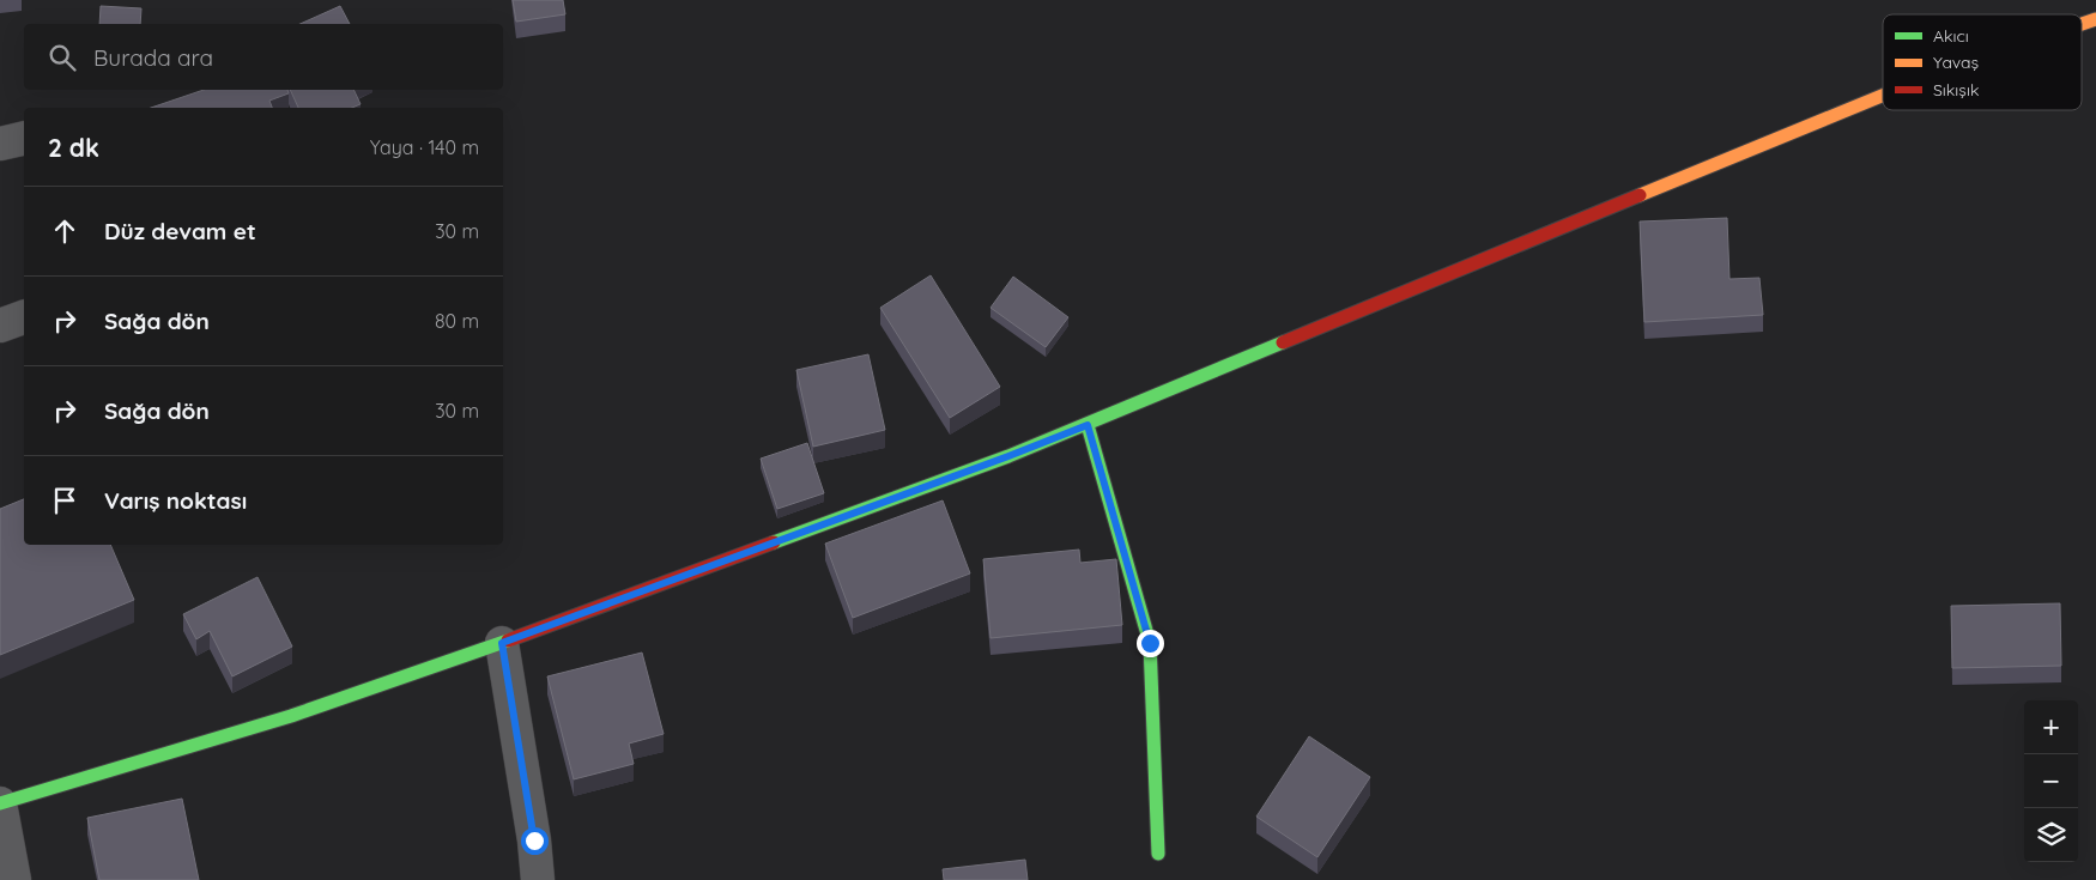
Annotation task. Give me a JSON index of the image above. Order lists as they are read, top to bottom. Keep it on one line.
{"legend":["Akıcı","Yavaş","Sıkışık"],"page":{"search":"Burada ara","heading":["2 dk","Yaya · 140 m"],"list":[["Düz devam et","30 m"],["Sağa dön","80 m"],["Sağa dön","30 m"],"Varış noktası"],"map_buttons":["+","−"]}}
